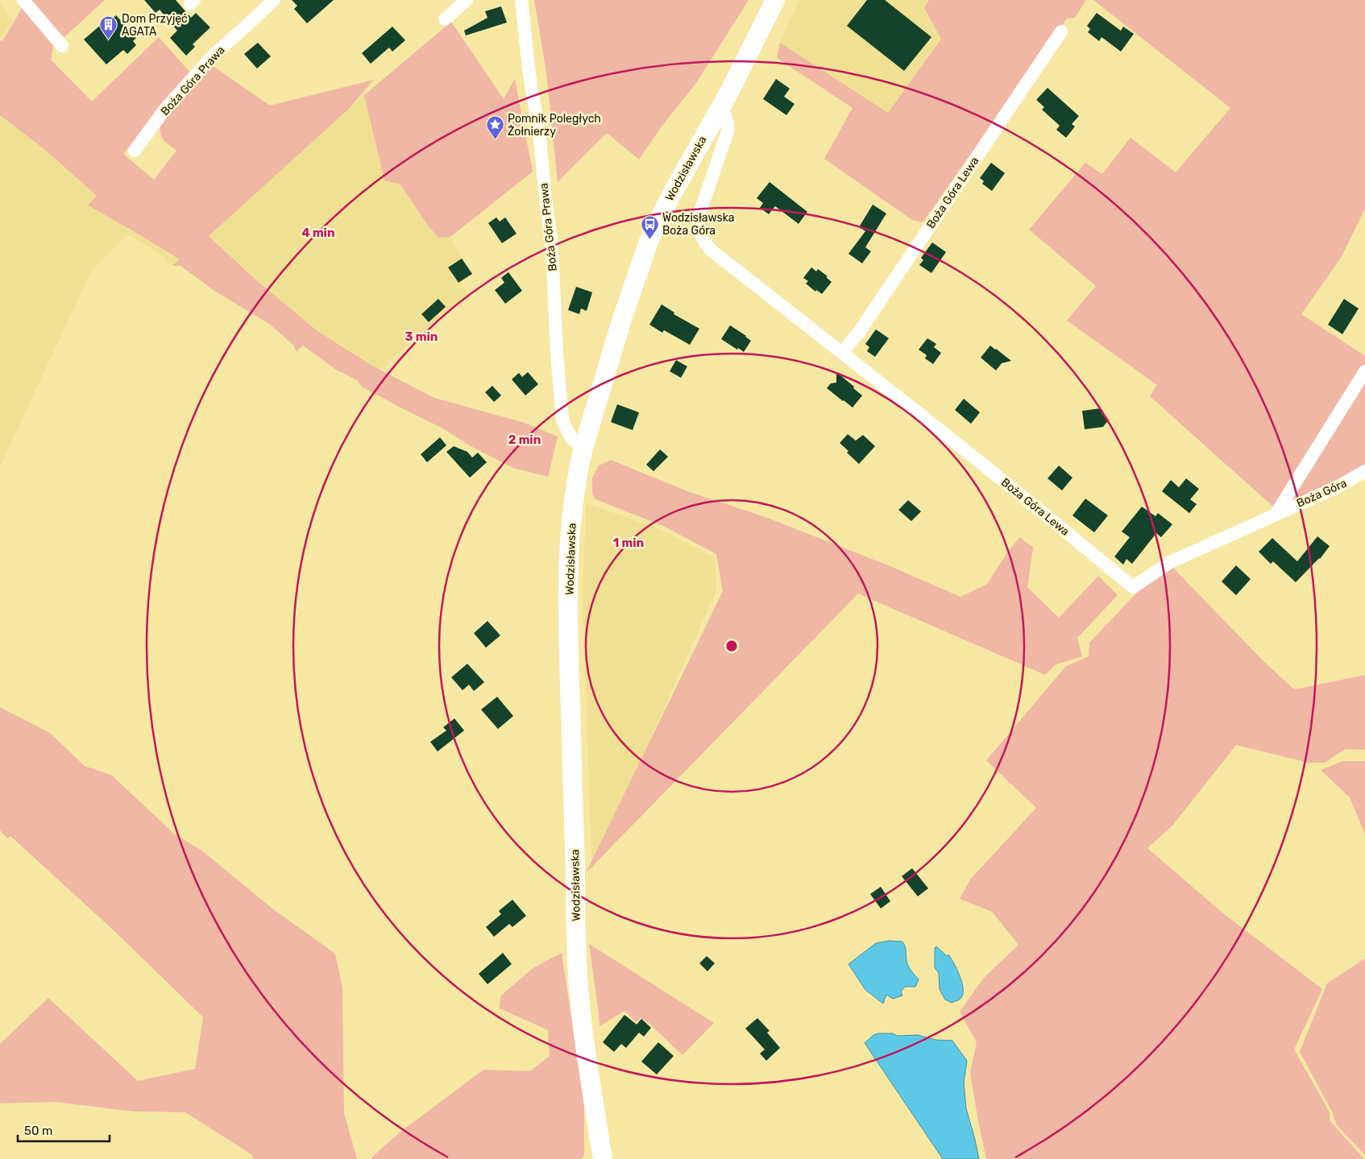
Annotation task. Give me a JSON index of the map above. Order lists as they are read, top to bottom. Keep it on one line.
{"streets":{"main road":["Wodzisławska"],"street":["Boża Góra Prawa","Boża Góra Lewa","Boża Góra"]},"crossings":[["Boża Góra Prawa","Wodzisławska"],["Wodzisławska","Boża Góra Lewa"],["Boża Góra Lewa","Boża Góra"]],"places":{"building":["Dom Przyjęć AGATA"],"place":["Pomnik Poległych Żołnierzy"],"bus stop":["Wodzisławska Boża Góra"]},"scale_bar":"50 m","rings":["4 min","3 min","2 min","1 min"]}
